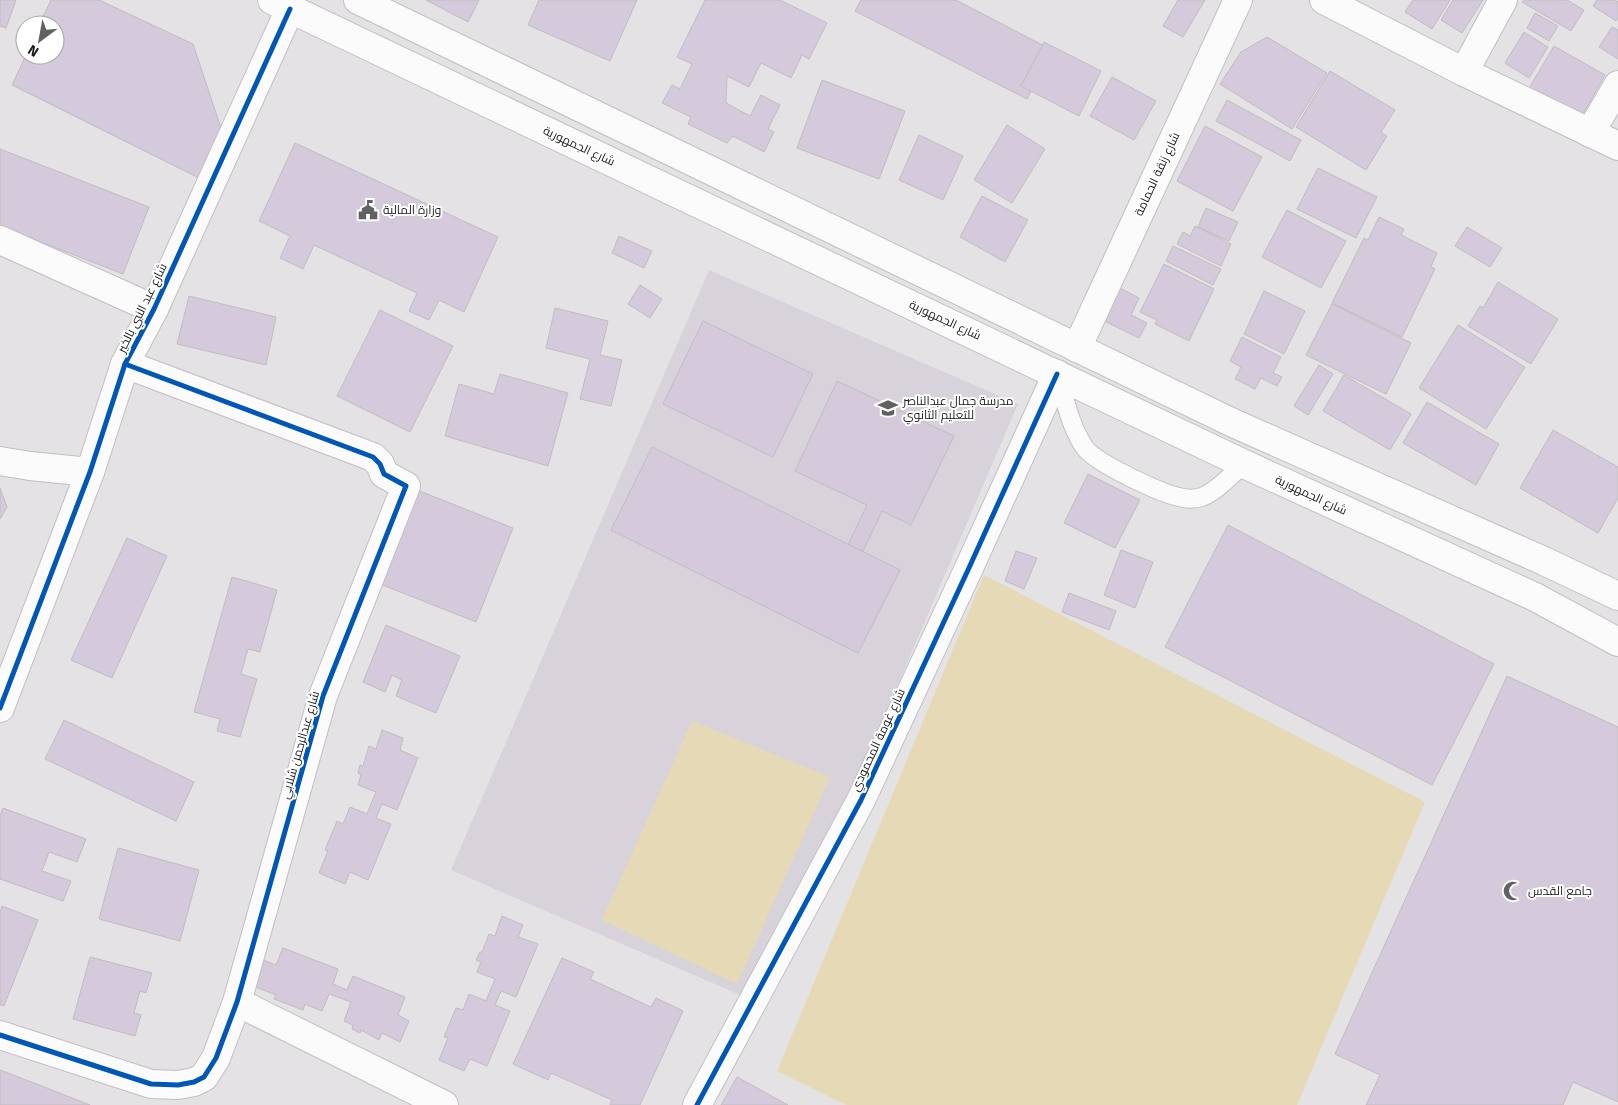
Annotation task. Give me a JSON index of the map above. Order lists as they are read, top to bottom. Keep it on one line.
{"streets":{"street":["شارع الجمهورية","شارع زنقة الحمامة","شارع عبد النبي بالخير","شارع غومة المحمودي","شارع عبدالرحمن شلابي"]},"crossings":[["شارع الجمهورية","شارع عبد النبي بالخير"],["شارع الجمهورية","شارع غومة المحمودي"],["شارع عبد النبي بالخير","شارع عبدالرحمن شلابي"]],"places":{"public building":["وزارة المالية"],"school or university":["مدرسة جمال عبدالناصر للتعليم الثانوي"],"mosque":["جامع القدس"]},"north":"bottom left"}
